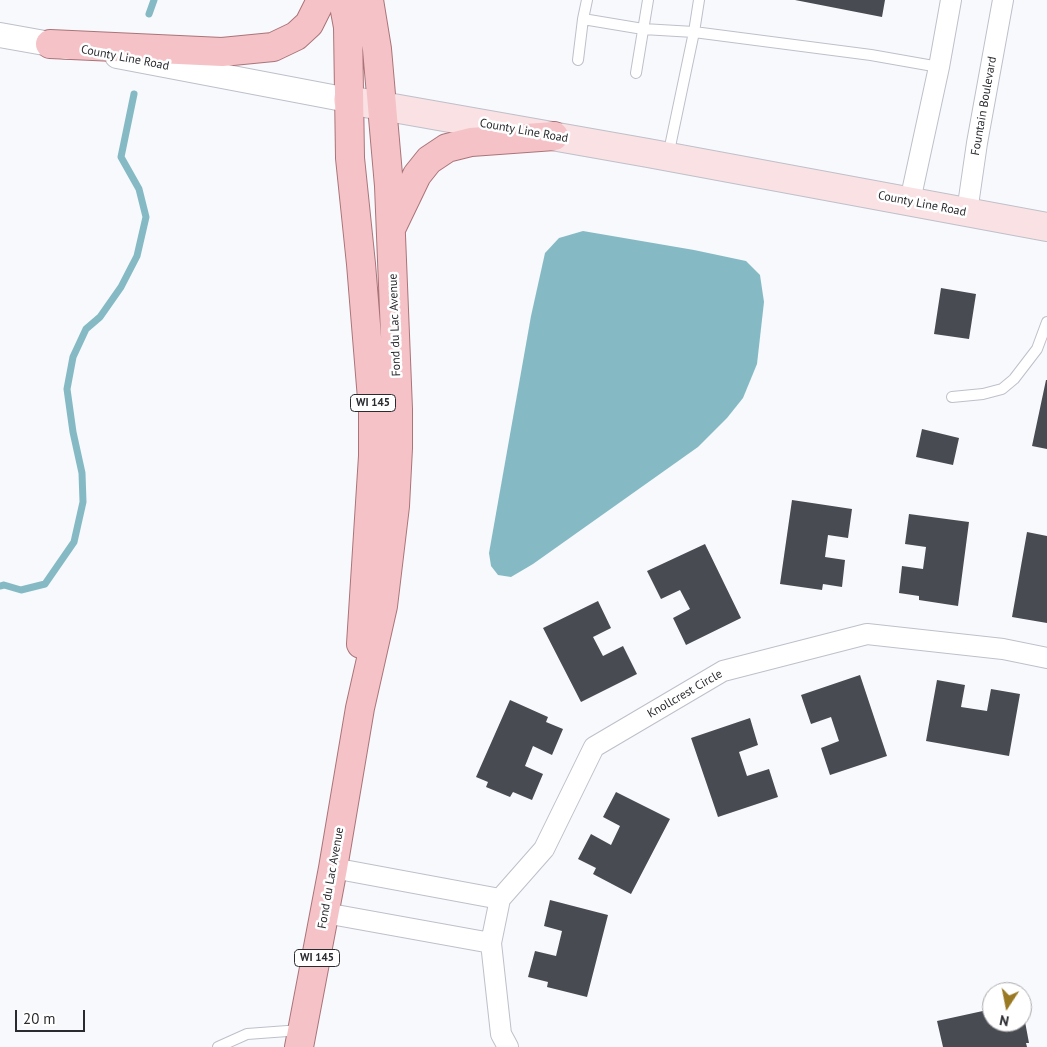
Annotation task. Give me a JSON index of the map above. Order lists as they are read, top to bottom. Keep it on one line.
{"streets":{"main road":["County Line Road","Fond du Lac Avenue","WI 145"],"street":["Fountain Boulevard","Knollcrest Circle"]},"crossings":[["County Line Road","Fountain Boulevard"],["County Line Road","Fond du Lac Avenue"]],"scale_bar":"20 m","north":"bottom"}
